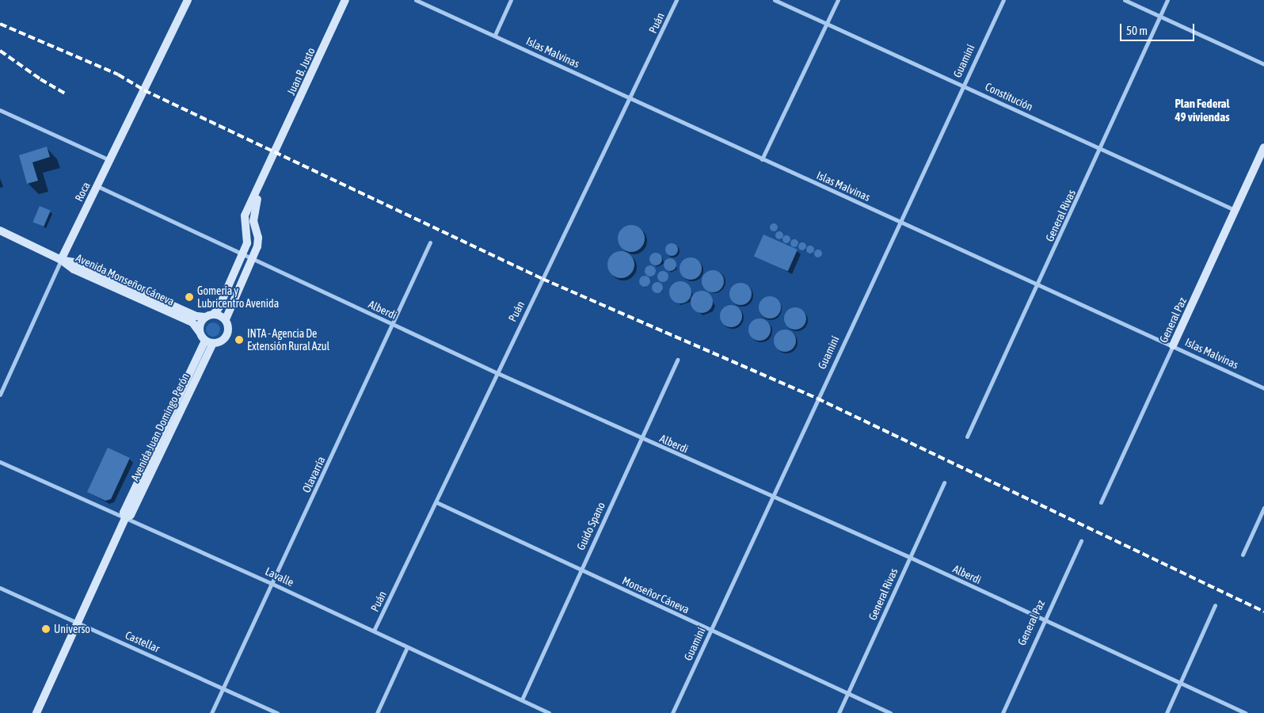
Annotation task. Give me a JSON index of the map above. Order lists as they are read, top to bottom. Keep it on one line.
{"streets":{"main road":["Juan B. Justo","Roca","Avenida Monseñor Cáneva","General Paz","Avenida Juan Domingo Perón"],"street":["Puán","Islas Malvinas","Guaminí","Constitución","General Rivas","Alberdi","Olavarría","Guido Spano","Lavalle","Monseñor Cáneva","Castellar"]},"crossings":[["Puán","Islas Malvinas"],["Puán","Alberdi"],["Puán","Lavalle"],["Puán","Monseñor Cáneva"],["Islas Malvinas","Guaminí"],["Islas Malvinas","General Rivas"],["Islas Malvinas","General Paz"],["Guaminí","Constitución"],["Guaminí","Alberdi"],["Guaminí","Monseñor Cáneva"],["Juan B. Justo","Avenida Juan Domingo Perón"],["Constitución","General Rivas"],["Constitución","General Paz"],["Roca","Avenida Monseñor Cáneva"],["Roca","Alberdi"],["General Rivas","Alberdi"],["General Rivas","Monseñor Cáneva"],["Avenida Monseñor Cáneva","Avenida Juan Domingo Perón"],["Alberdi","General Paz"],["Alberdi","Avenida Juan Domingo Perón"],["Alberdi","Olavarría"],["Alberdi","Guido Spano"],["Avenida Juan Domingo Perón","Lavalle"],["Avenida Juan Domingo Perón","Castellar"],["Olavarría","Lavalle"],["Olavarría","Castellar"],["Guido Spano","Lavalle"],["Guido Spano","Monseñor Cáneva"]],"districts":["Plan Federal 49 viviendas"],"places":["Gomería y Lubricentro Avenida","INTA - Agencia De Extensión Rural Azul","Universo"],"scale_bar":"50 m"}
